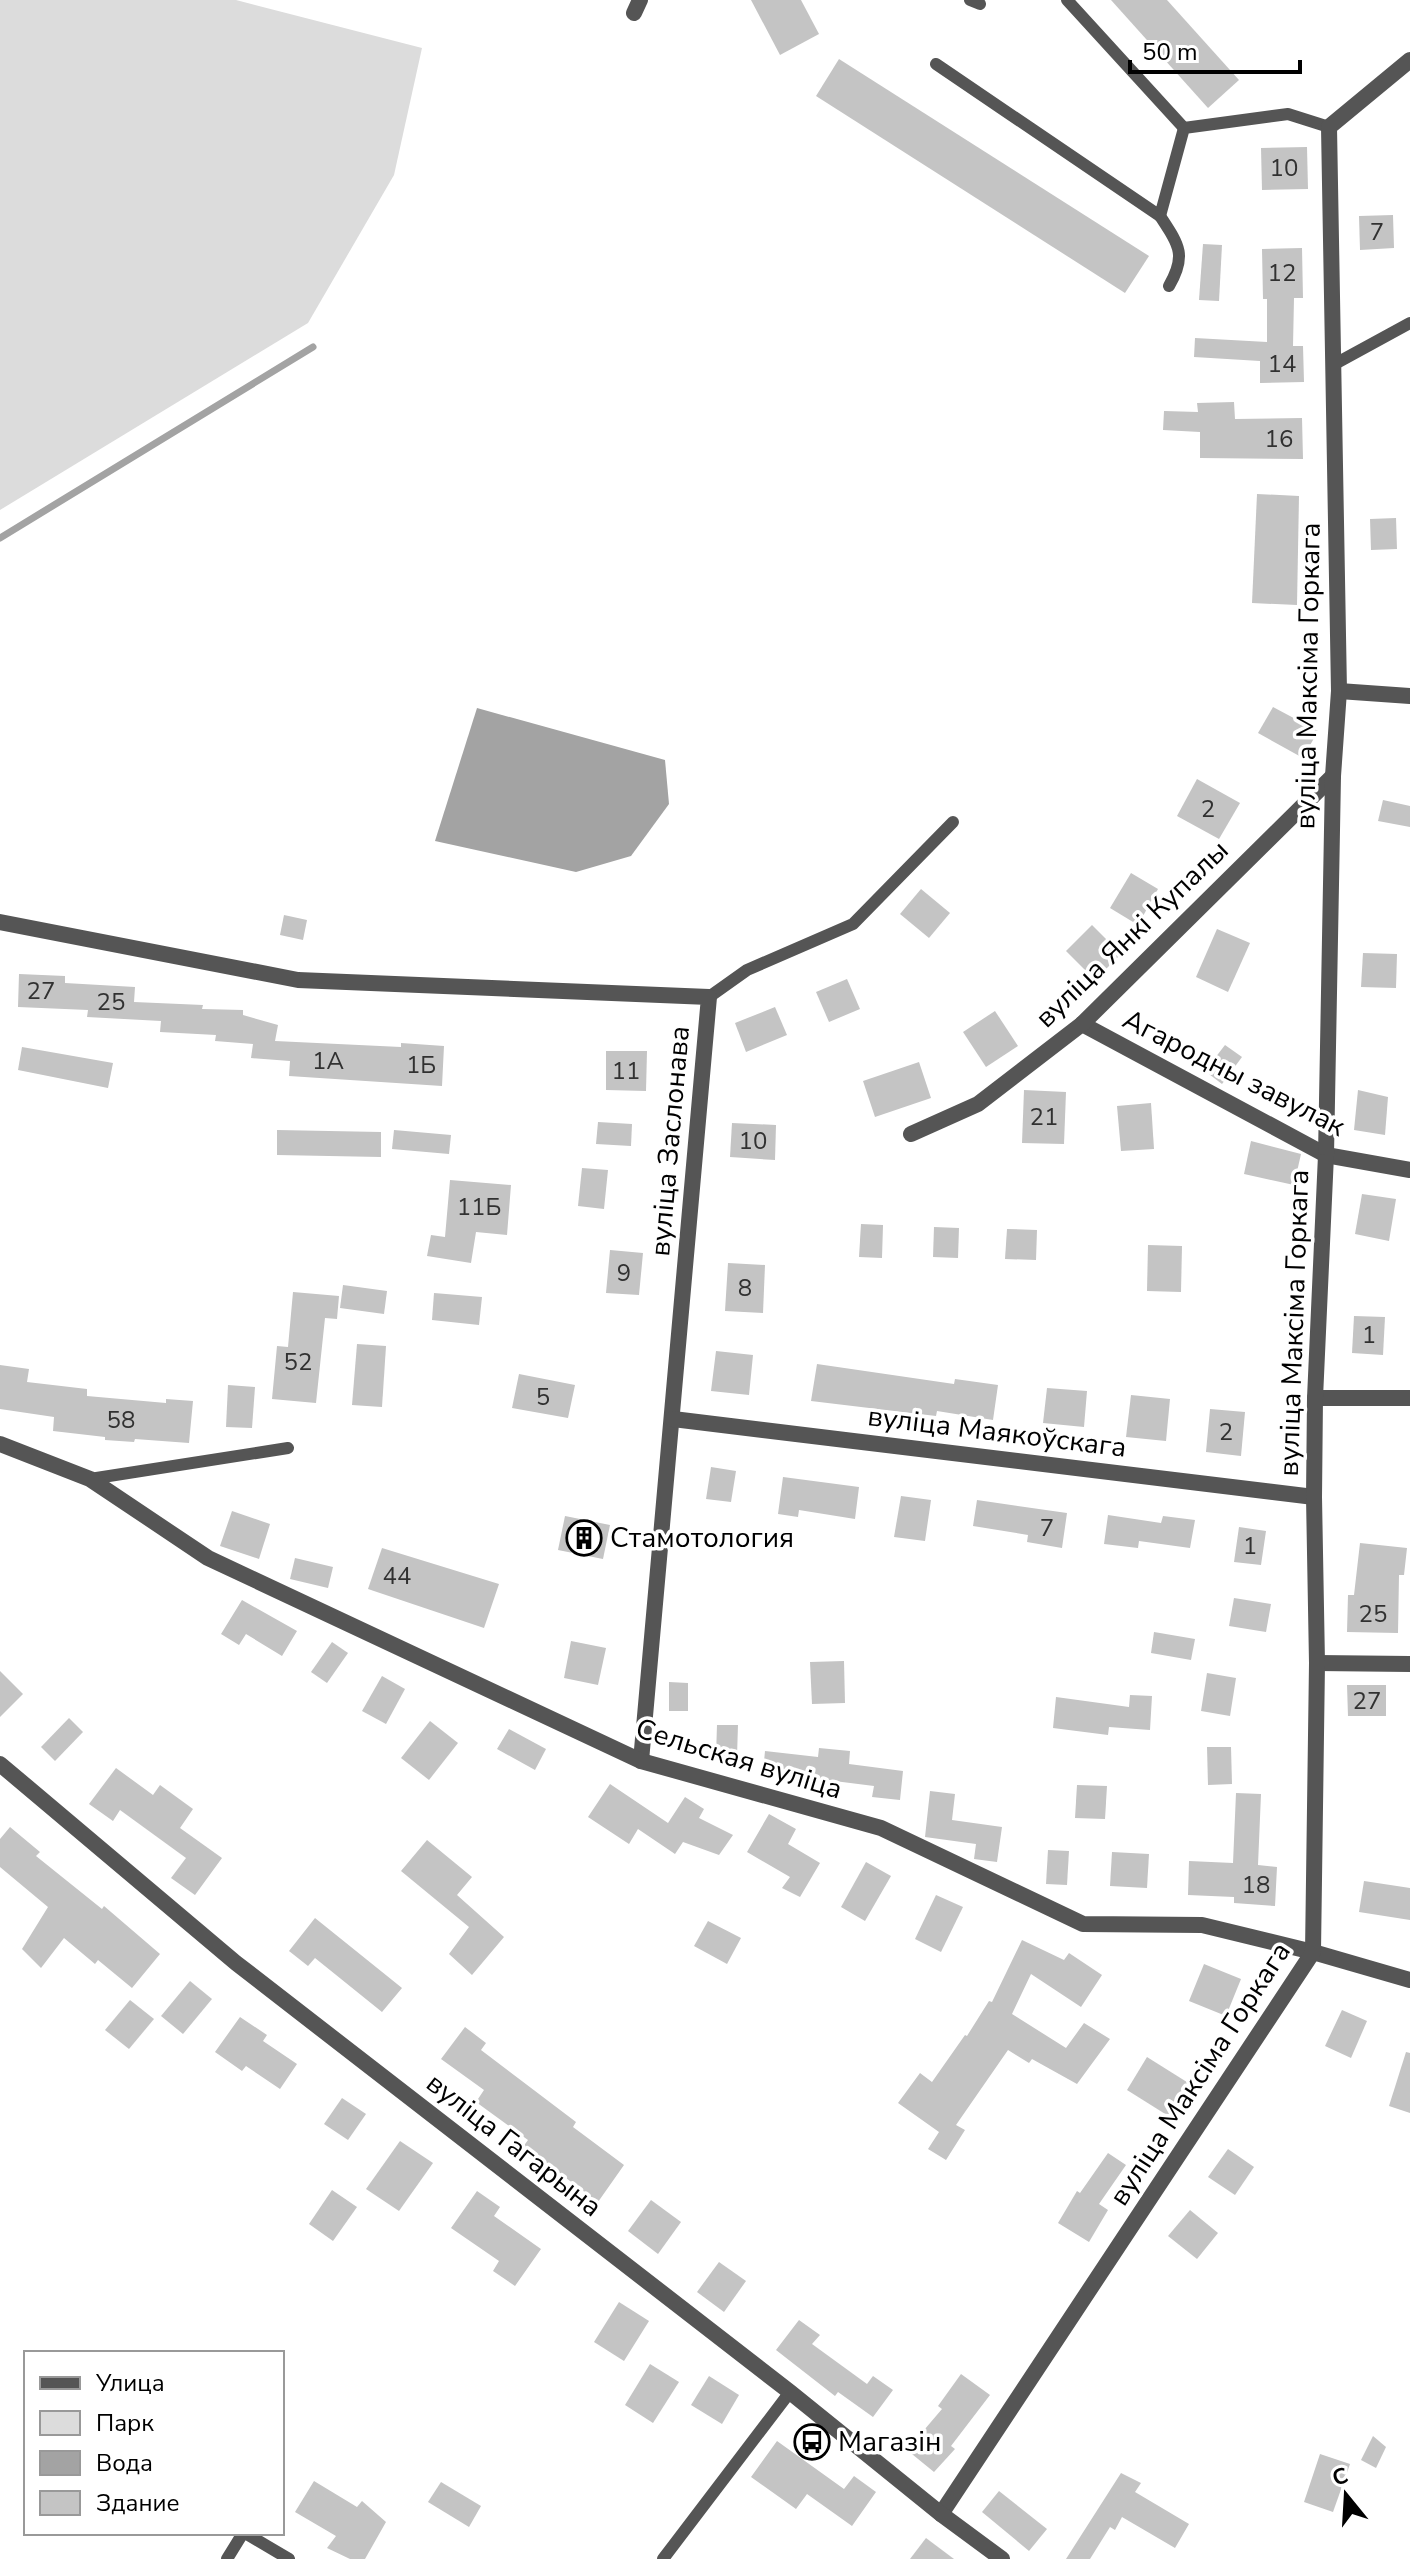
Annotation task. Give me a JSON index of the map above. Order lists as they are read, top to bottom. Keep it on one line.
{"streets":{"street":["вуліца Максіма Горкага","вуліца Янкі Купалы","Агародны завулак","вуліца Заслонава","вуліца Маякоўскага","Сельская вуліца","вуліца Гагарына"]},"crossings":[["вуліца Максіма Горкага","вуліца Янкі Купалы"],["вуліца Максіма Горкага","Агародны завулак"],["вуліца Максіма Горкага","вуліца Маякоўскага"],["вуліца Максіма Горкага","Сельская вуліца"],["вуліца Максіма Горкага","вуліца Гагарына"],["вуліца Янкі Купалы","Агародны завулак"],["вуліца Заслонава","вуліца Маякоўскага"],["вуліца Заслонава","Сельская вуліца"]],"places":{"building":["Стамотология"],"bus stop":["Магазін"]},"house_numbers":["10","7","12","14","16","2","27","25","1А","1Б","11","21","10","11Б","9","8","1","52","5","58","2","7","1","44","25","27","18"],"legend":["Улица","Парк","Вода","Здание"],"scale_bar":"50 m","north":"top"}
